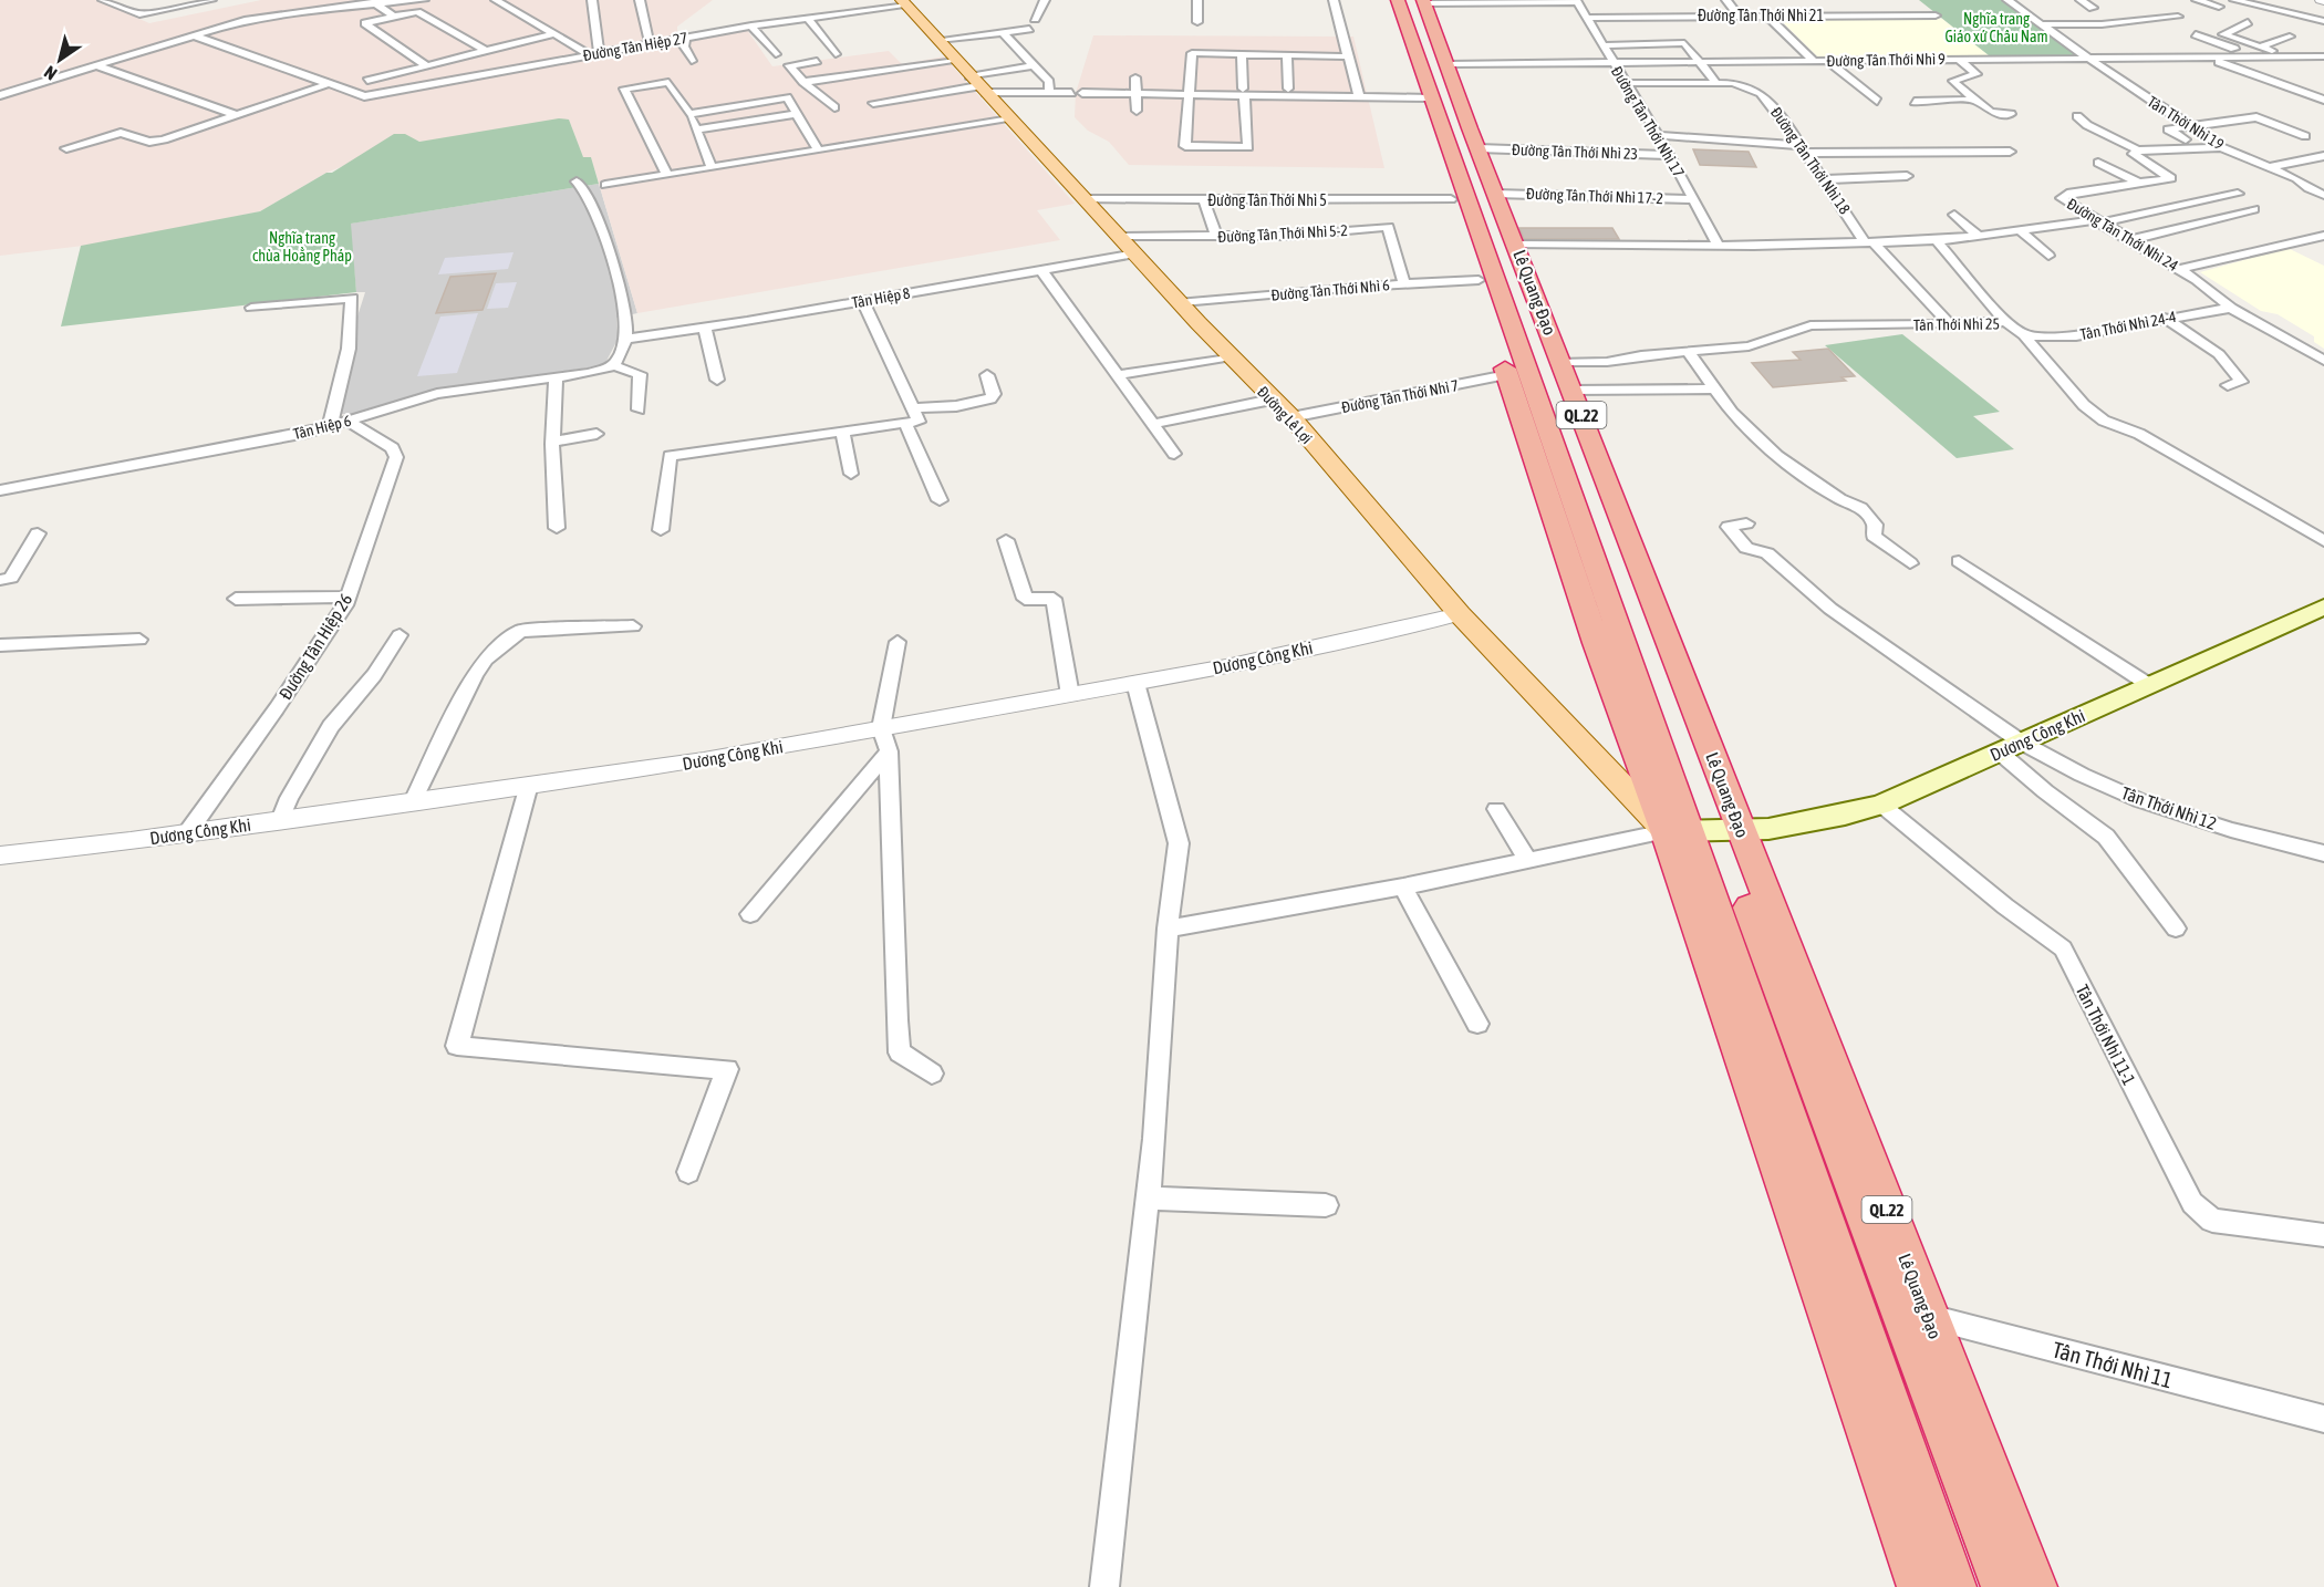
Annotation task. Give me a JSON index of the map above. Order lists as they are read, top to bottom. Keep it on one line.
{"streets":{"highway":["Lê Quang Đạo","QL.22"],"main road":["Đường Lê Lợi","Dương Công Khi"],"street":["Đường Tân Thới Nhì 21","Đường Tân Hiệp 27","Đường Tân Thới Nhì 9","Đường Tân Thới Nhì 17","Tân Thời Nhì 19","Đường Tân Thới Nhì 23","Đường Tân Thới Nhì 18","Đường Tân Thới Nhì 17-2","Đường Tân Thới Nhì 5","Đường Tân Thới Nhì 5-2","Đường Tân Thới Nhì 24","Đường Tản Thới Nhì 6","Tân Hiệp 8","Tân Thới Nhì 25","Tân Thới Nhì 24-4","Đường Tân Thới Nhì 7","Tân Hiệp 6","Đường Tân Hiệp 26","Tân Thới Nhì 12","Tân Thới Nhì 11-1","Tân Thới Nhì 11"]},"crossings":[["Đường Tân Thới Nhì 21","Đường Tân Thới Nhì 17"],["Đường Tân Hiệp 27","Đường Lê Lợi"],["Đường Tân Thới Nhì 9","Đường Tân Thới Nhì 17"],["Đường Tân Thới Nhì 9","Tân Thời Nhì 19"],["Đường Tân Thới Nhì 9","Lê Quang Đạo"],["Đường Tân Thới Nhì 17","Đường Tân Thới Nhì 23"],["Đường Tân Thới Nhì 17","Đường Tân Thới Nhì 18"],["Đường Tân Thới Nhì 17","Đường Tân Thới Nhì 17-2"],["Đường Tân Thới Nhì 23","Lê Quang Đạo"],["Đường Tân Thới Nhì 18","Tân Thới Nhì 25"],["Đường Tân Thới Nhì 17-2","Lê Quang Đạo"],["Đường Tân Thới Nhì 5","Đường Tân Thới Nhì 5-2"],["Đường Tân Thới Nhì 5","Lê Quang Đạo"],["Đường Tân Thới Nhì 5","Đường Lê Lợi"],["Đường Tân Thới Nhì 5-2","Đường Lê Lợi"],["Đường Tân Thới Nhì 24","Tân Thới Nhì 24-4"],["Đường Tản Thới Nhì 6","Lê Quang Đạo"],["Đường Tản Thới Nhì 6","Đường Lê Lợi"],["Lê Quang Đạo","Tân Thới Nhì 25"],["Lê Quang Đạo","Đường Tân Thới Nhì 7"],["Lê Quang Đạo","Đường Lê Lợi"],["Lê Quang Đạo","Dương Công Khi"],["Lê Quang Đạo","Tân Thới Nhì 11"],["Tân Hiệp 8","Đường Lê Lợi"],["Tân Thới Nhì 25","Tân Thới Nhì 24-4"],["Đường Tân Thới Nhì 7","Đường Lê Lợi"],["Đường Lê Lợi","Dương Công Khi"],["Tân Hiệp 6","Đường Tân Hiệp 26"],["Đường Tân Hiệp 26","Dương Công Khi"],["Dương Công Khi","Tân Thới Nhì 12"],["Dương Công Khi","Tân Thới Nhì 11-1"]],"parks":["Nghĩa trang Giáo xứ Châu Nam","Nghĩa trang chùa Hoằng Pháp"],"north":"bottom left"}
